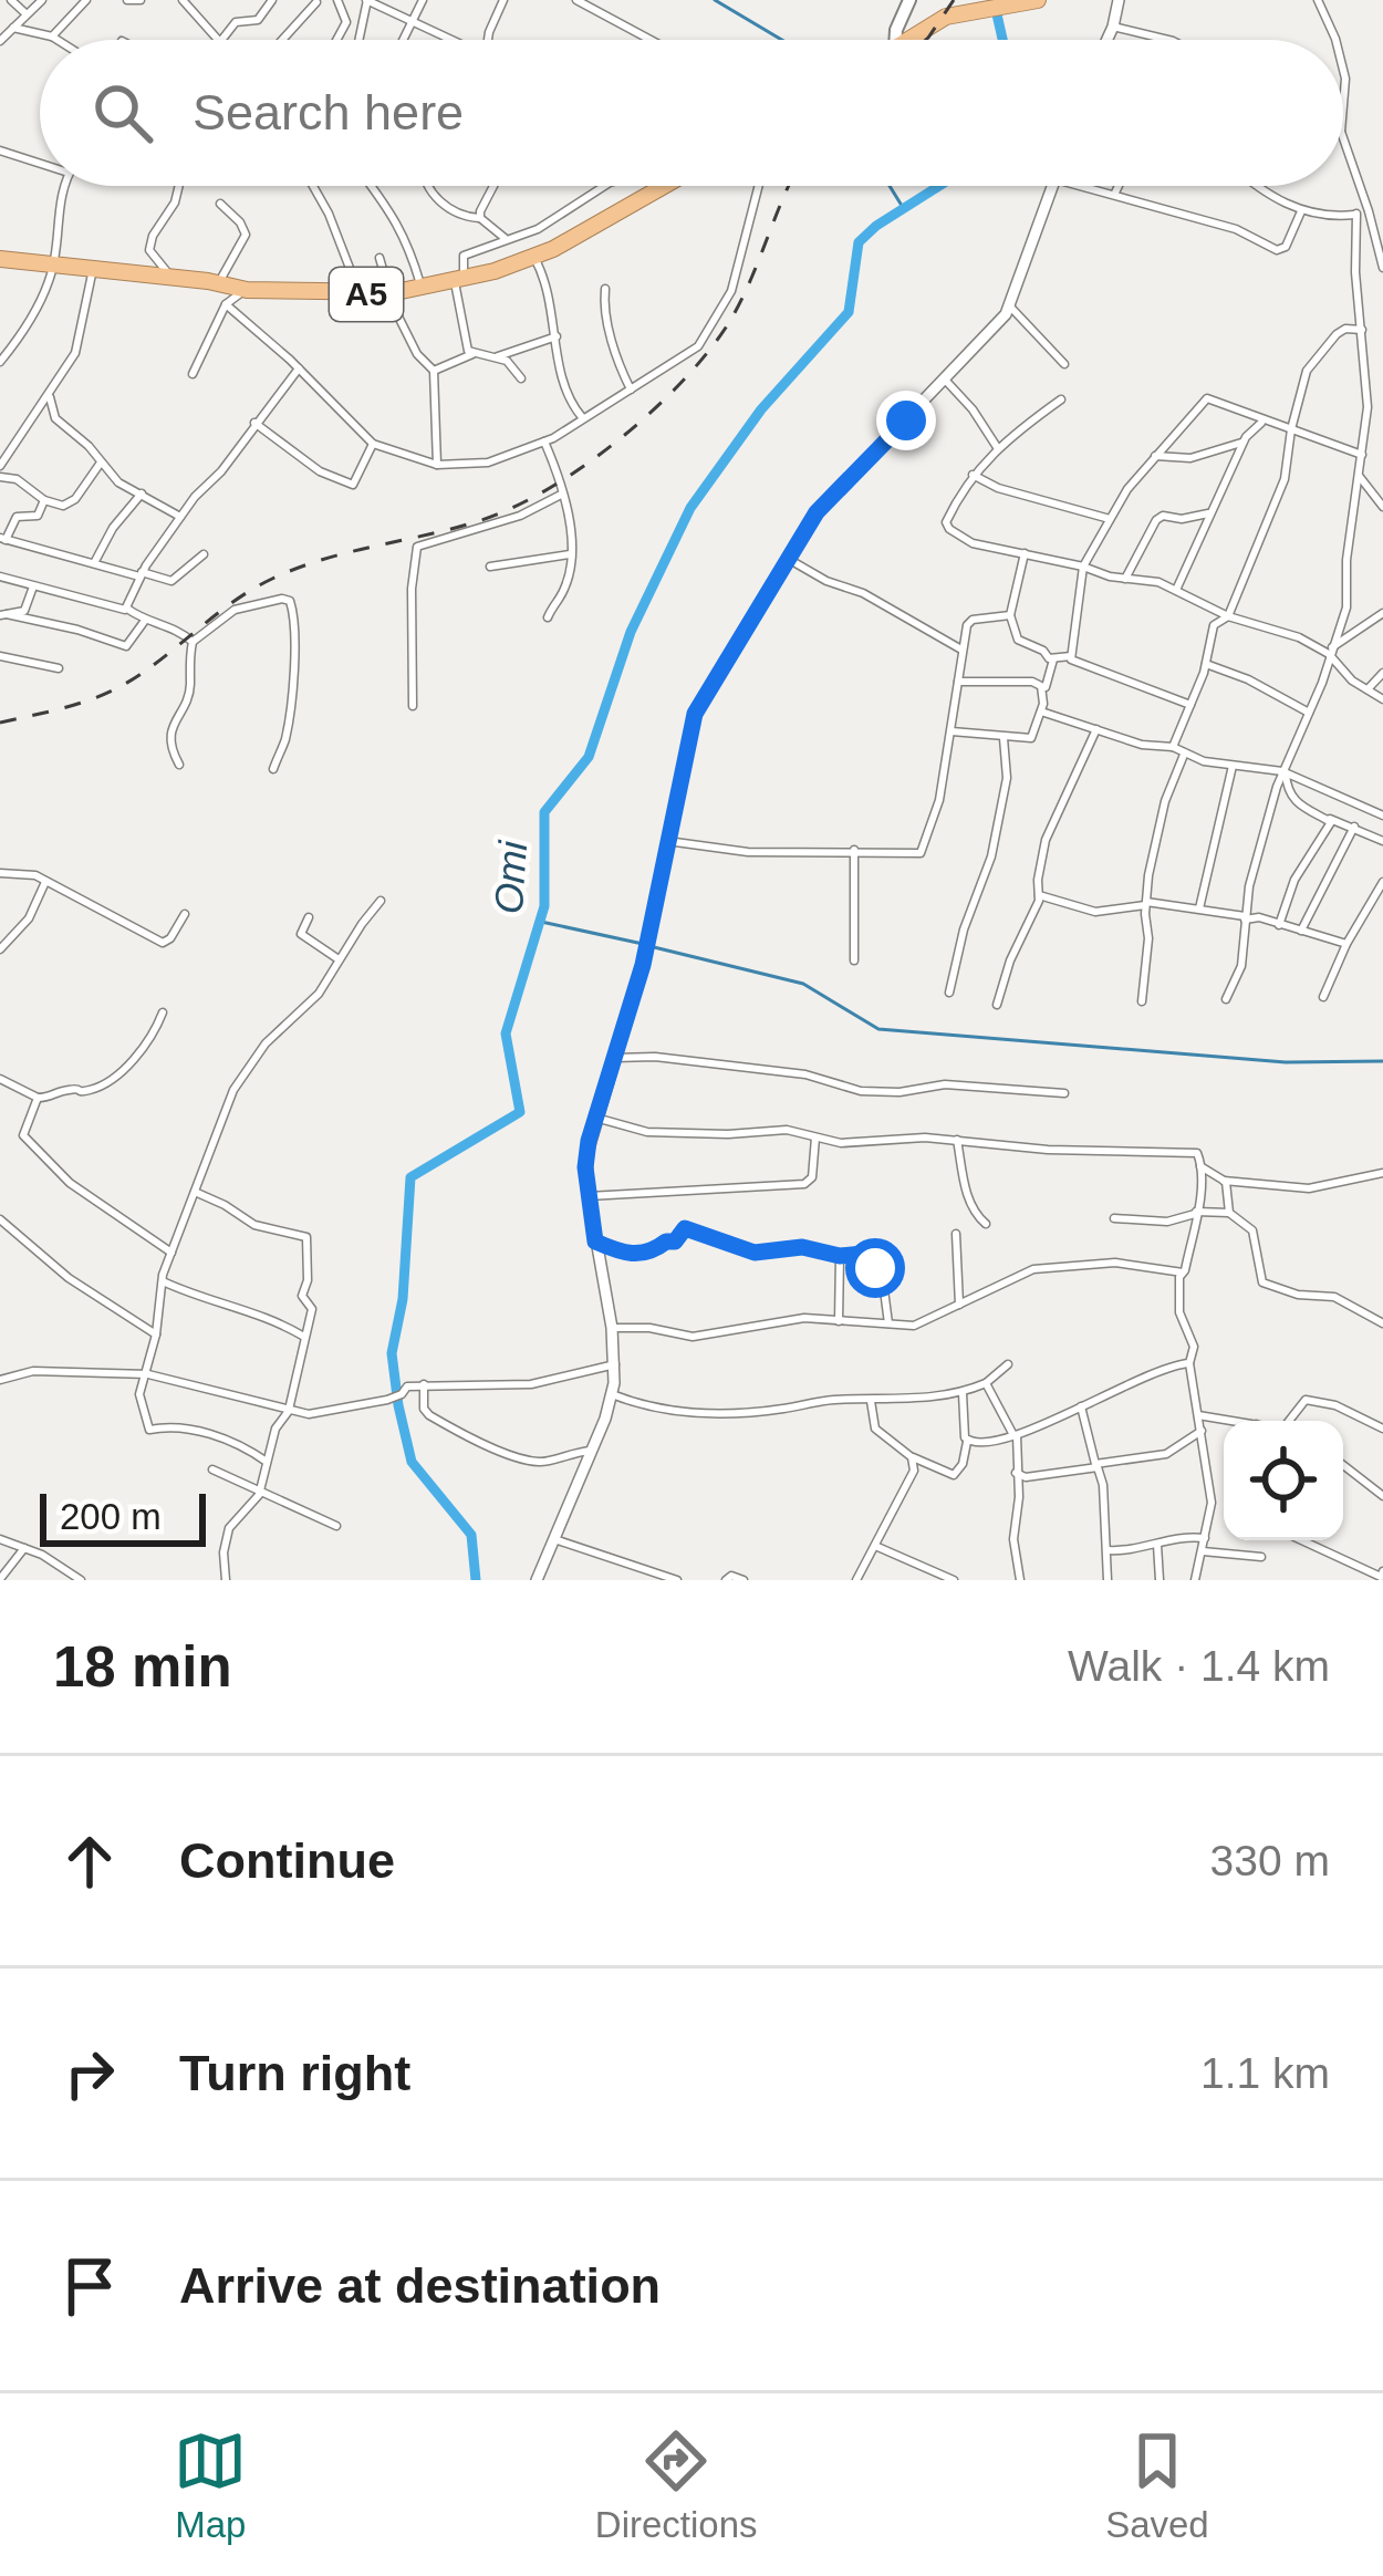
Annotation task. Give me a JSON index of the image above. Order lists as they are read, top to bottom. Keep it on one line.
{"streets":{"highway":["A5"]},"water":["Omi"],"scale_bar":"200 m","page":{"search":"Search here","scale":"200 m","heading":["18 min","Walk · 1.4 km"],"list":[["Continue","330 m"],["Turn right","1.1 km"],"Arrive at destination"],"nav":["Map","Directions","Saved"]}}
